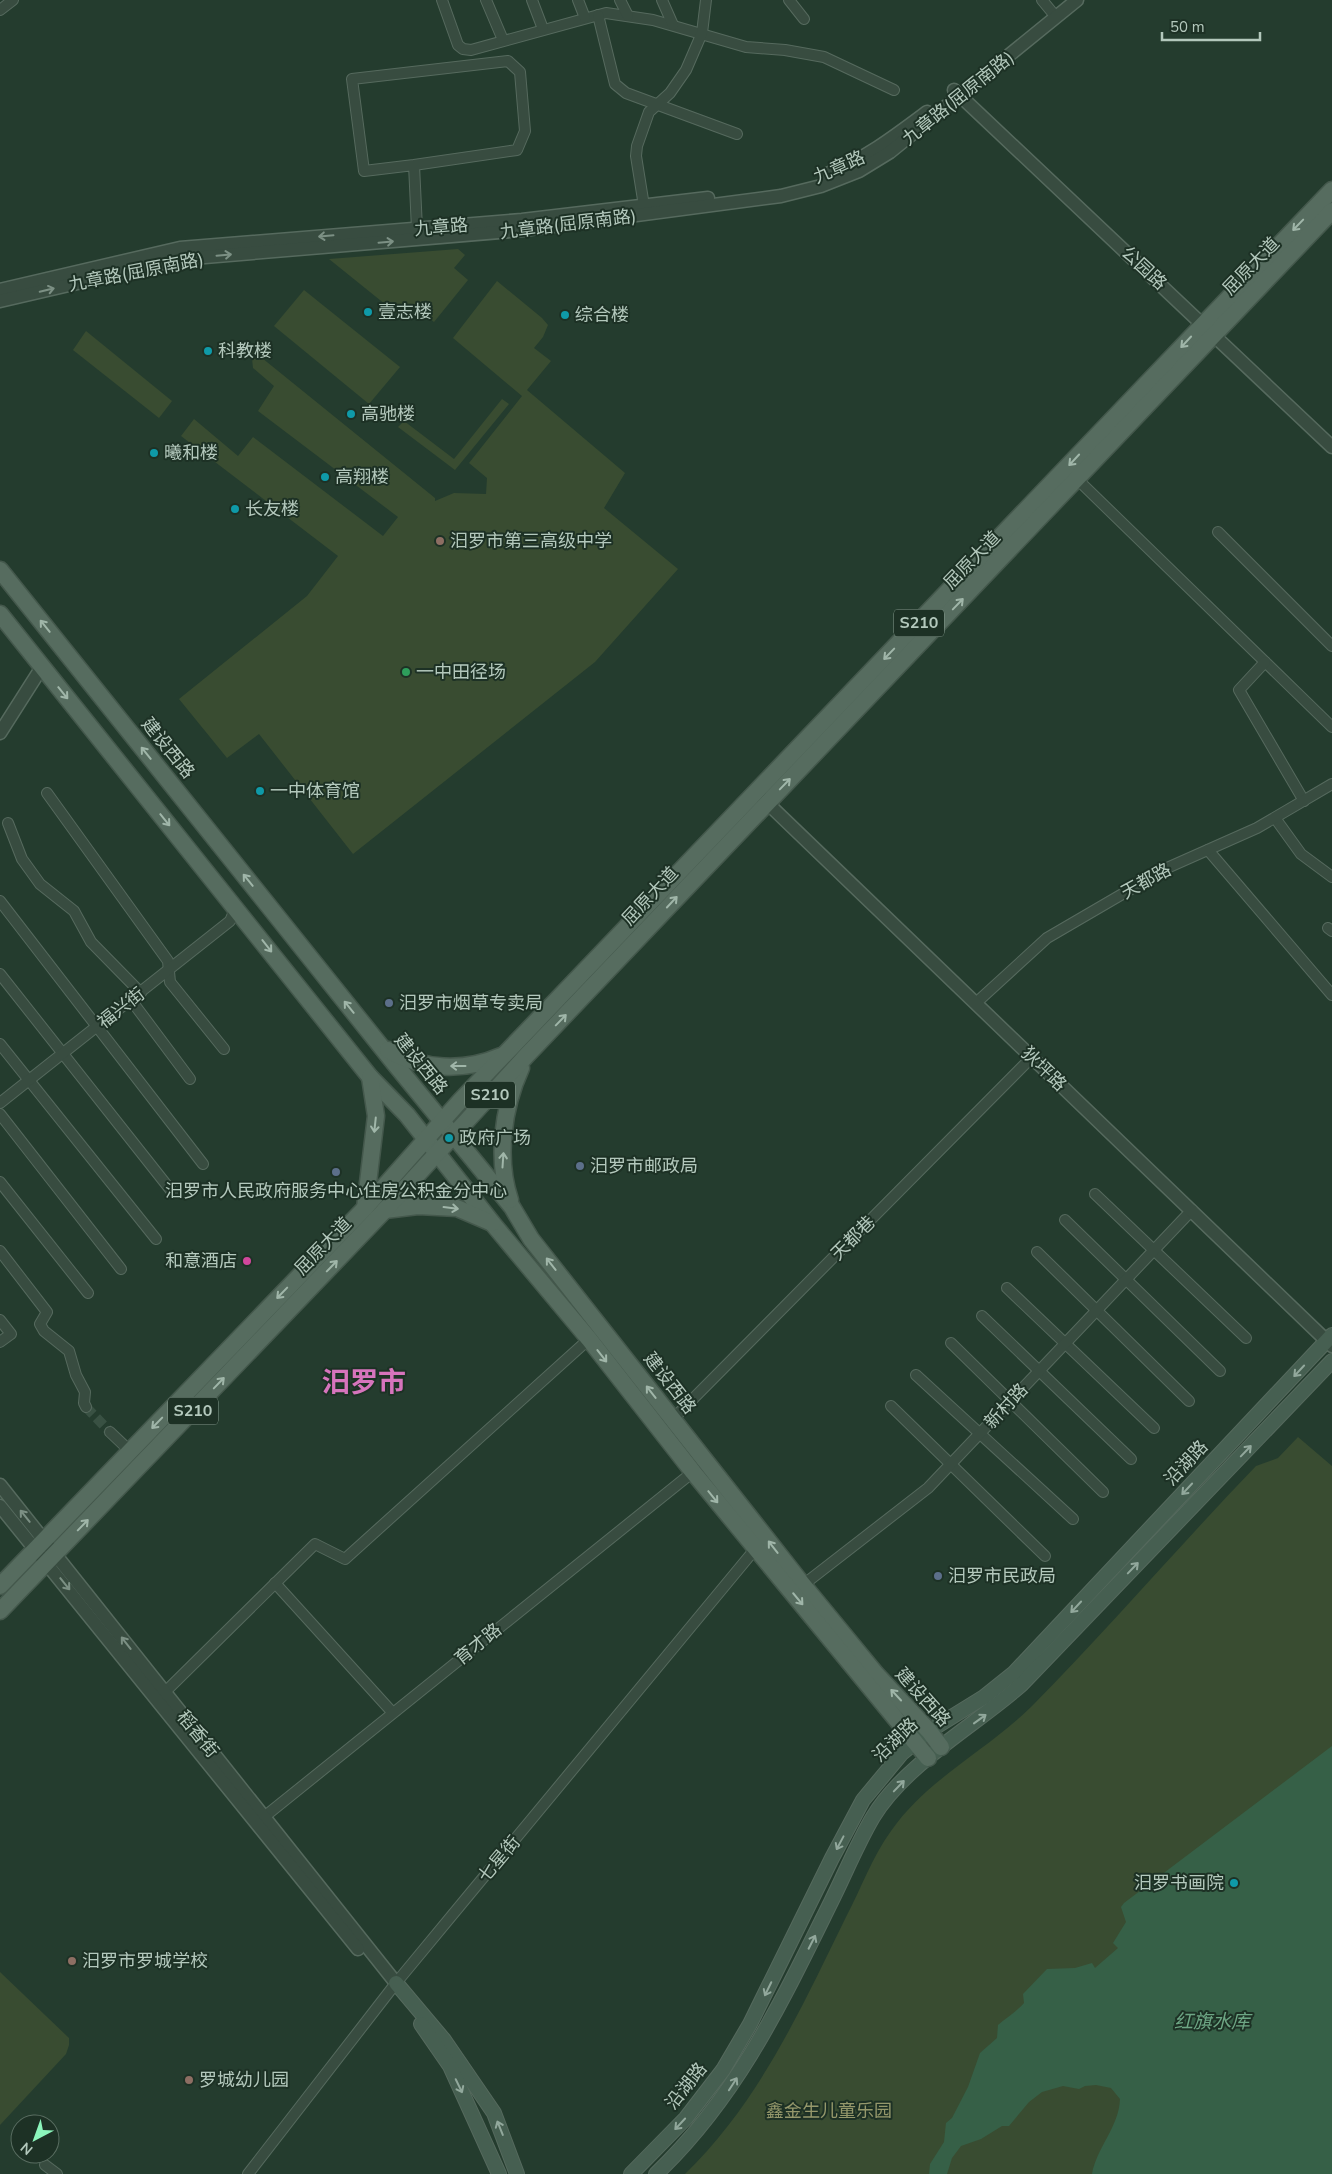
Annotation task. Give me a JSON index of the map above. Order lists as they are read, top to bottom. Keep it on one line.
{"streets":{"main road":["屈原大道","S210","建设西路","沿湖路"],"street":["九章路(屈原南路)","九章路","公园路","天都路","福兴街","狄坪路","天都巷","新村路","育才路","稻香街","七星街"]},"crossings":[["九章路(屈原南路)","九章路"],["九章路(屈原南路)","公园路"],["九章路","公园路"],["屈原大道","公园路"],["屈原大道","建设西路"],["屈原大道","狄坪路"],["屈原大道","稻香街"],["建设西路","福兴街"],["建设西路","天都巷"],["建设西路","新村路"],["建设西路","沿湖路"],["建设西路","育才路"],["建设西路","七星街"],["天都路","狄坪路"],["狄坪路","天都巷"],["狄坪路","新村路"],["狄坪路","沿湖路"],["育才路","稻香街"],["稻香街","七星街"]],"one_way":["九章路(屈原南路)","九章路"],"districts":["汨罗市"],"water":["红旗水库"],"parks":["鑫金生儿童乐园"],"places":["壹志楼","综合楼","科教楼","高驰楼","曦和楼","高翔楼","长友楼","汨罗市第三高级中学","一中田径场","一中体育馆","汨罗市烟草专卖局","政府广场","汨罗市邮政局","汨罗市人民政府服务中心住房公积金分中心","和意酒店","汨罗市民政局","汨罗书画院","汨罗市罗城学校","罗城幼儿园"],"scale_bar":"50 m","north":"bottom left"}
